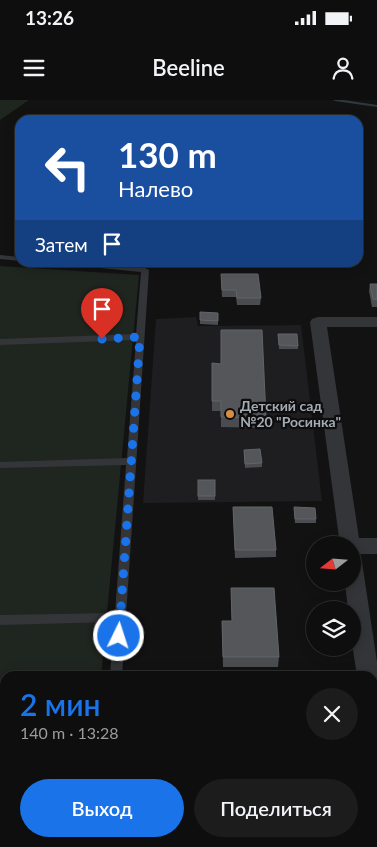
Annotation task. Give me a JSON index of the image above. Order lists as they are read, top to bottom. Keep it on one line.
{"places":["Детский сад №20 \"Росинка\""],"north":"left","page":{"status":"13:26","header":"Beeline","turn":["130 m","Налево"],"then":"Затем","heading":["2 мин","140 m · 13:28"],"buttons":["Выход","Поделиться"]}}
